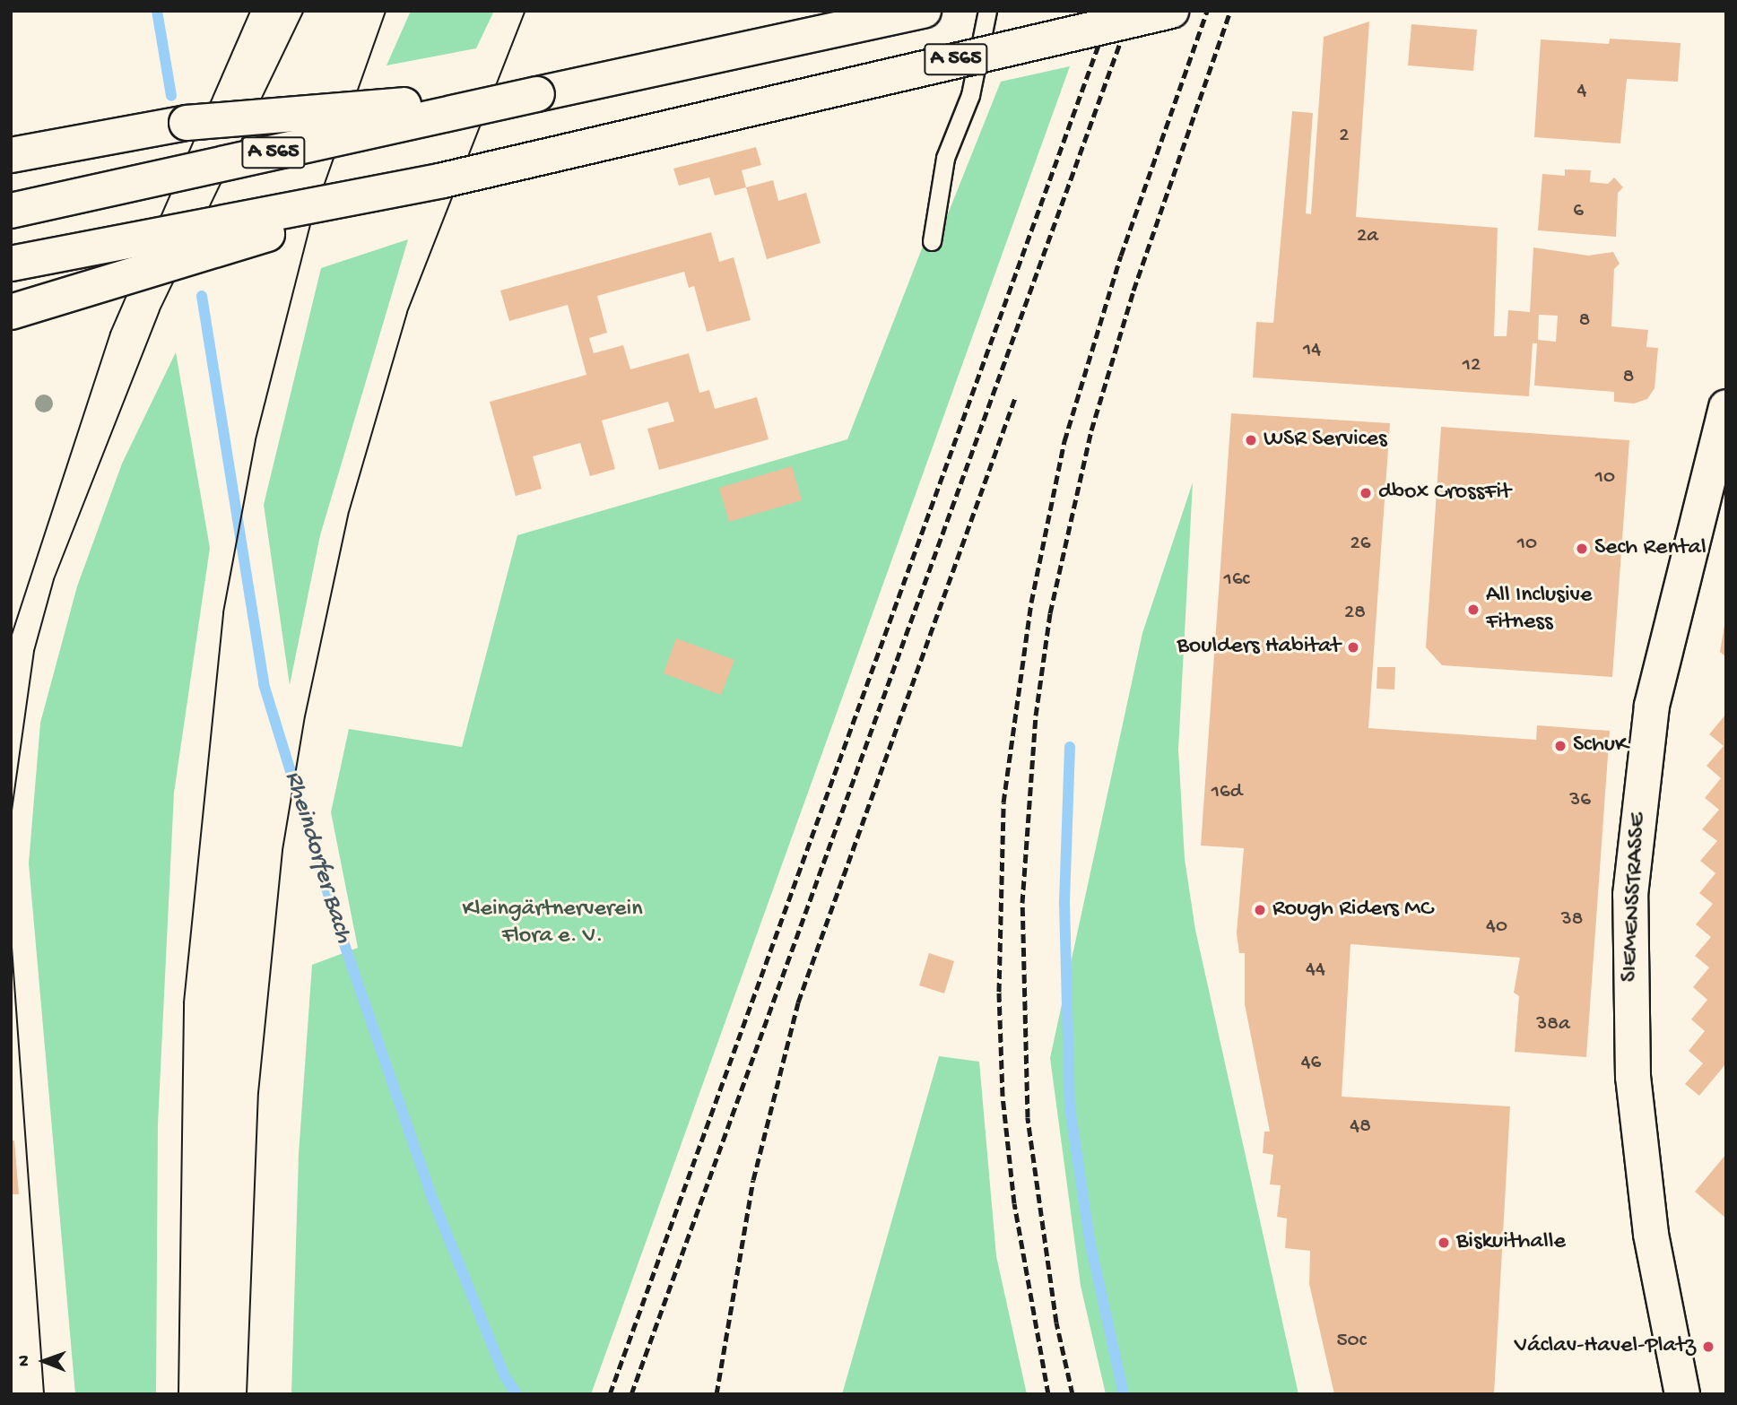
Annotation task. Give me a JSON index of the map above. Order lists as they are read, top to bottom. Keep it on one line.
{"streets":{"main road":["A 565","SIEMENSSTRASSE"]},"water":["Rheindorfer Bach"],"parks":["Kleingärtnerverein Flora e. V."],"places":["WSR Services","dbox CrossFit","Sech Rental","All Inclusive Fitness","Boulders Habitat","SchuK","Rough Riders MC","Biskuithalle","Václav-Havel-Platz"],"house_numbers":["4","2","6","2a","8","14","12","8","10","26","10","16c","28","16d","36","38","40","44","38a","46","48","50c"],"north":"left"}
